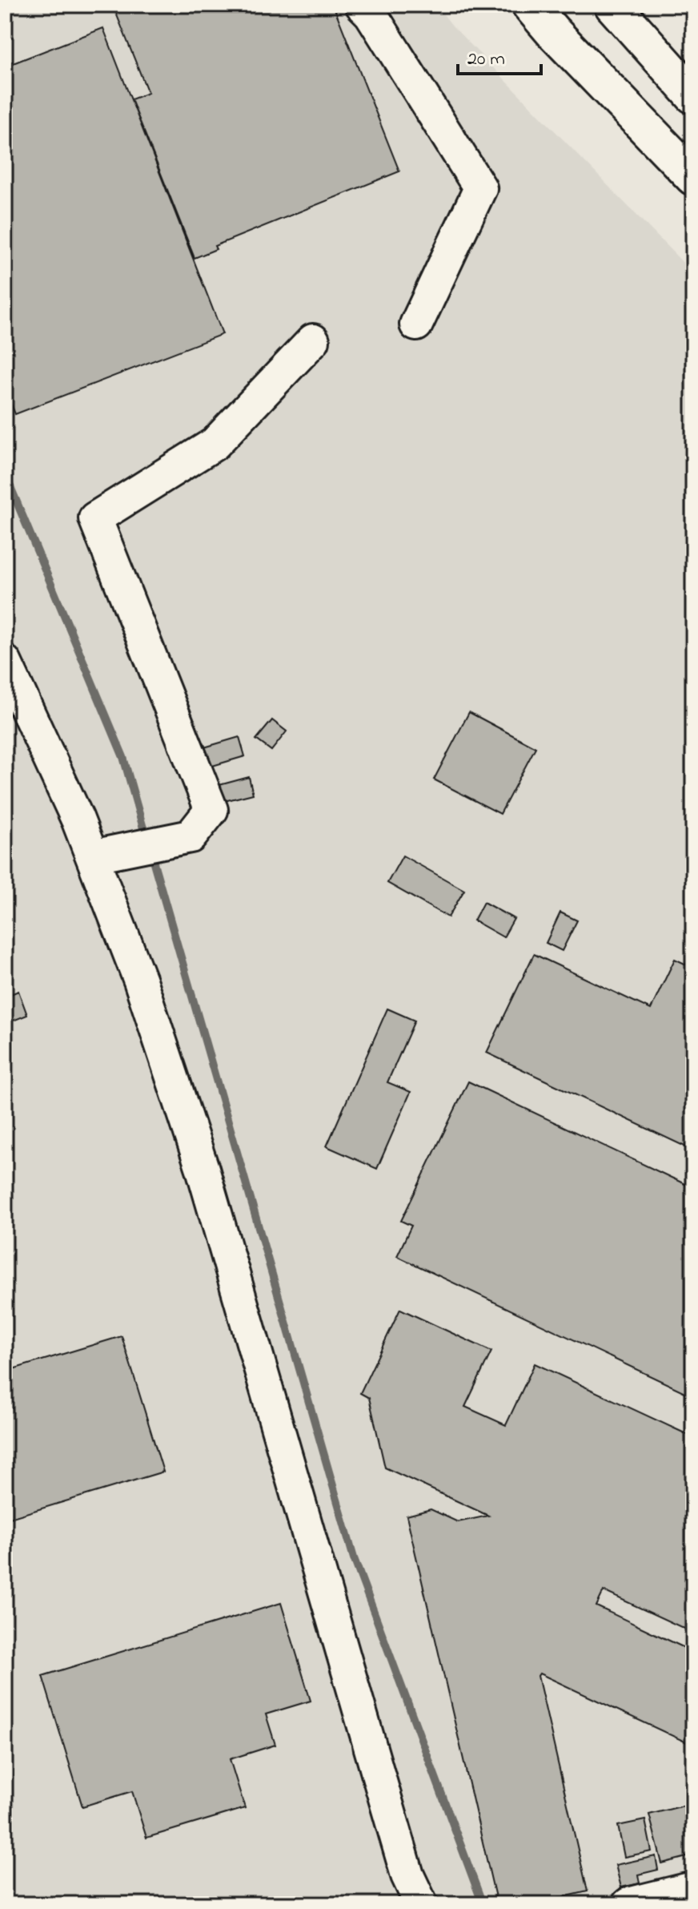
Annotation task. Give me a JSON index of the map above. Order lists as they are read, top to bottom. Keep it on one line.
{"scale_bar":"20 m"}
